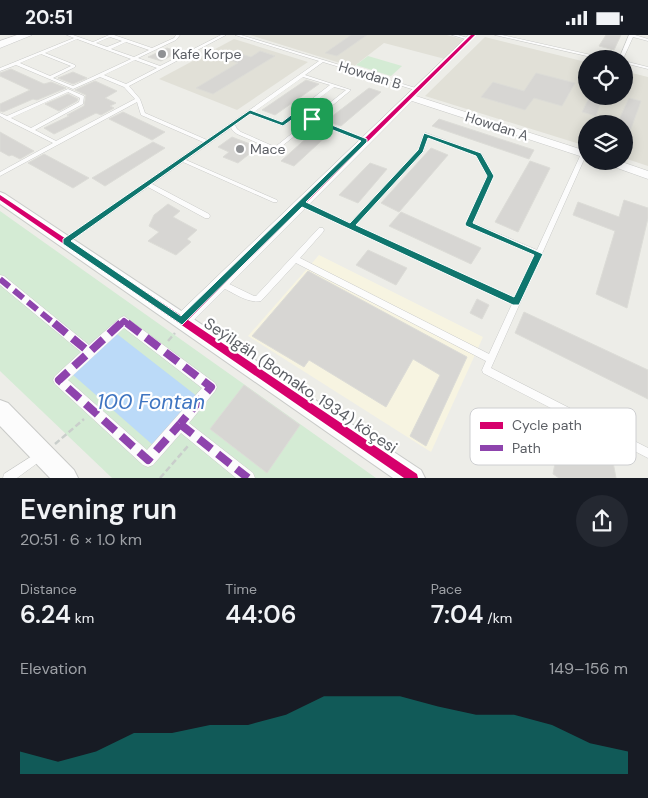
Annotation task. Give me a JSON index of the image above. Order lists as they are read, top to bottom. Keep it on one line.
{"streets":{"street":["Howdan A","Seýilgäh (Bomako, 1934) köçesi"],"lane":["Howdan B"]},"crossings":[["Howdan B","Howdan A"],["Howdan B","Seýilgäh (Bomako, 1934) köçesi"]],"water":["100 Fontan"],"places":["Kafe Korpe","Mace"],"legend":["Cycle path","Path"],"page":{"status":"20:51","heading":["Evening run","20:51 · 6 × 1.0 km"],"stats":[["Distance","6.24 km"],["Time","44:06"],["Pace","7:04 /km"]],"chart":["Elevation","149–156 m"]}}
